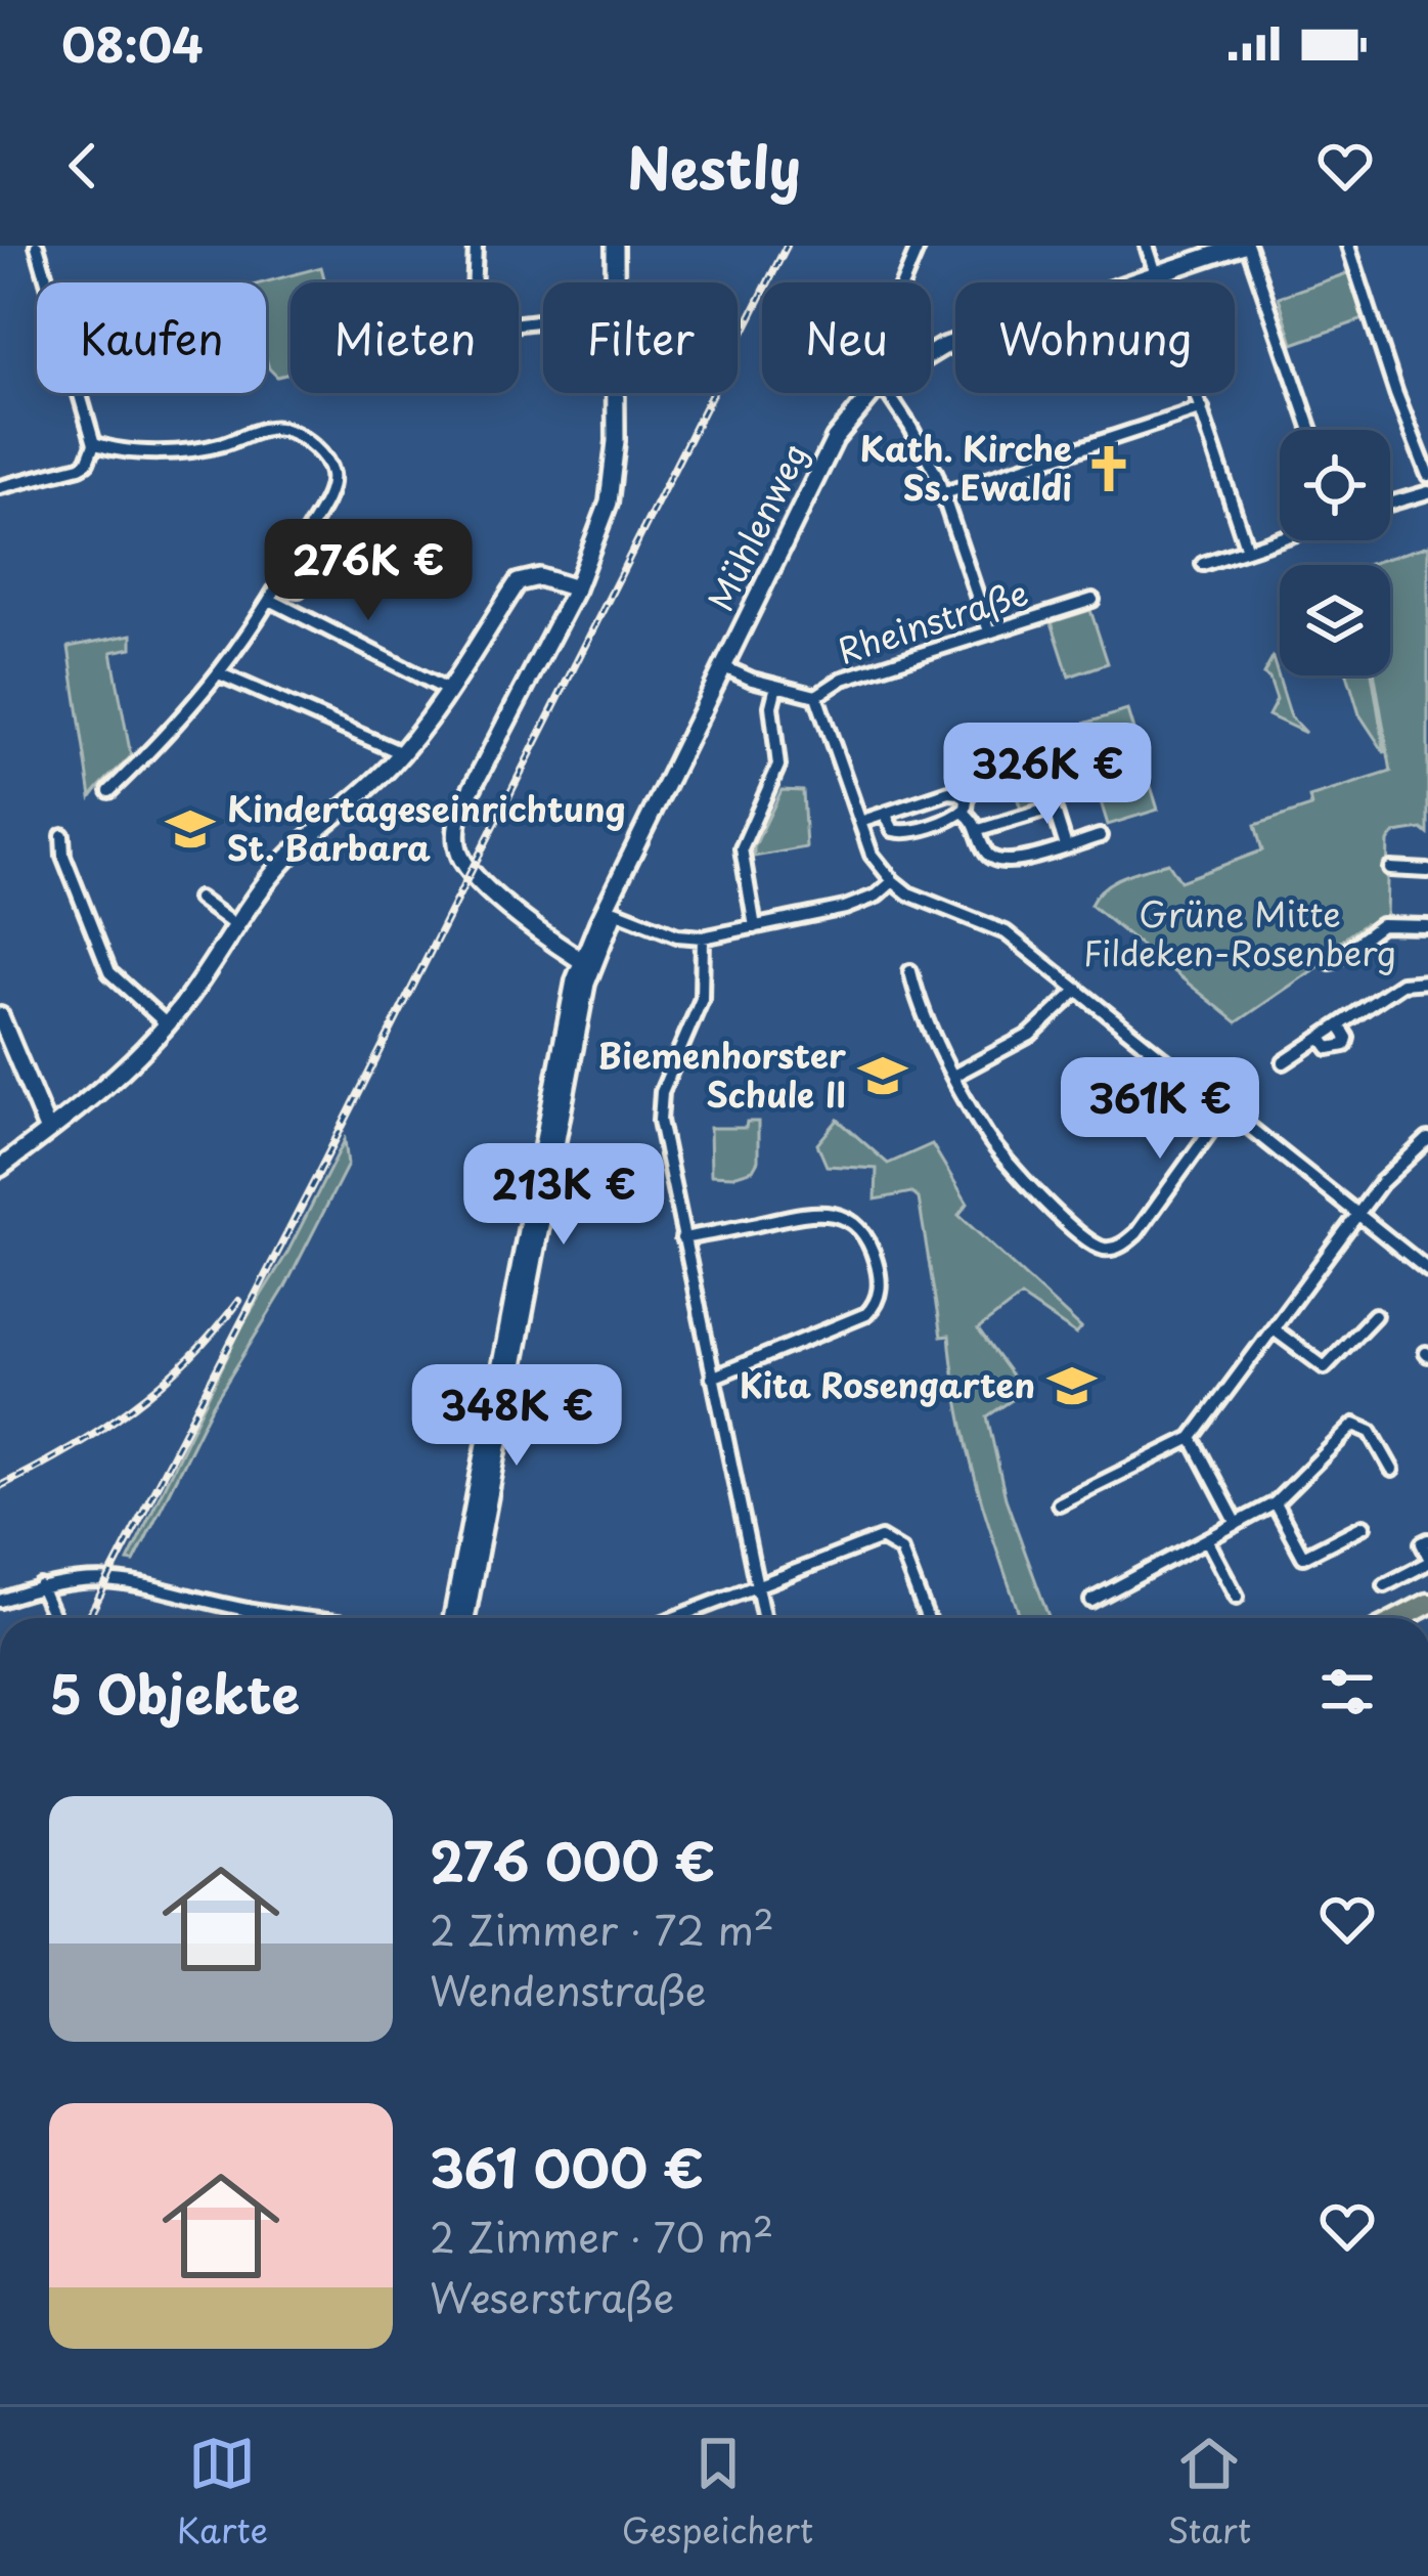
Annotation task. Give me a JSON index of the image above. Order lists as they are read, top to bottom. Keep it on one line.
{"streets":{"main road":["Mühlenweg"],"street":["Rheinstraße"]},"crossings":[["Mühlenweg","Rheinstraße"]],"parks":["Grüne Mitte Fildeken-Rosenberg"],"places":{"church":["Kath. Kirche Ss. Ewaldi"],"school or university":["Kindertageseinrichtung St. Barbara","Biemenhorster Schule II","Kita Rosengarten"]},"page":{"status":"08:04","header":"Nestly","chip":["Kaufen","Mieten","Filter","Neu","Wohnung"],"price":["276K €","326K €","361K €","213K €","348K €"],"heading":"5 Objekte","list":[{"name":"276 000 €","note":"2 Zimmer · 72 m² · Wendenstraße"},{"name":"361 000 €","note":"2 Zimmer · 70 m² · Weserstraße"}],"tabs":["Karte","Gespeichert","Start"]}}
